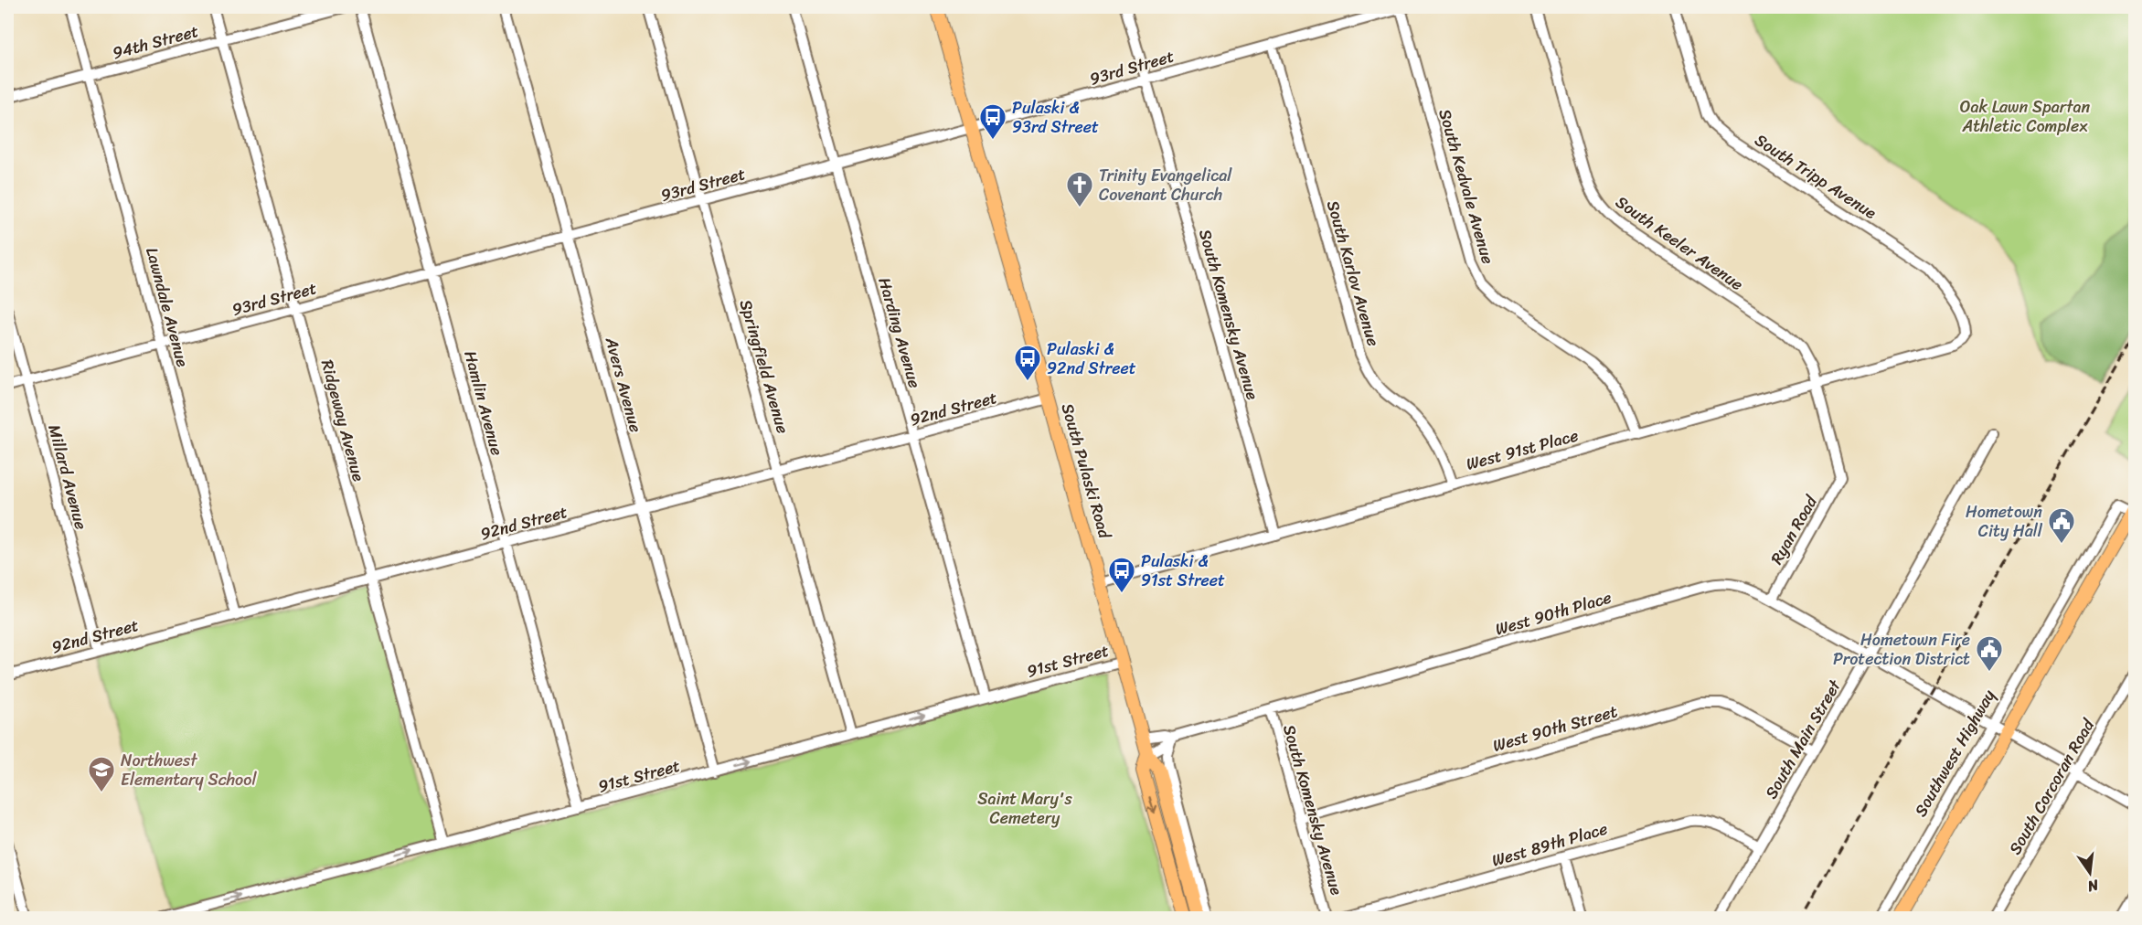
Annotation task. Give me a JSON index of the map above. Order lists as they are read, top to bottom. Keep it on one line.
{"streets":{"main road":["South Pulaski Road","Southwest Highway"],"street":["94th Street","93rd Street","South Tripp Avenue","South Kedvale Avenue","South Keeler Avenue","South Karlov Avenue","Lawndale Avenue","South Komensky Avenue","Harding Avenue","Springfield Avenue","Avers Avenue","Hamlin Avenue","92nd Street","Ridgeway Avenue","West 91st Place","Millard Avenue","Ryan Road","West 90th Place","91st Street","West 90th Street","South Main Street","South Corcoran Road","West 89th Place"]},"crossings":[["94th Street","Lawndale Avenue"],["94th Street","Ridgeway Avenue"],["93rd Street","South Kedvale Avenue"],["93rd Street","South Karlov Avenue"],["93rd Street","Lawndale Avenue"],["93rd Street","South Komensky Avenue"],["93rd Street","Harding Avenue"],["93rd Street","Springfield Avenue"],["93rd Street","Avers Avenue"],["93rd Street","Hamlin Avenue"],["93rd Street","Ridgeway Avenue"],["93rd Street","South Pulaski Road"],["93rd Street","Millard Avenue"],["South Tripp Avenue","West 91st Place"],["South Kedvale Avenue","West 91st Place"],["South Keeler Avenue","West 91st Place"],["South Keeler Avenue","Ryan Road"],["South Karlov Avenue","West 91st Place"],["Lawndale Avenue","92nd Street"],["South Komensky Avenue","West 91st Place"],["South Komensky Avenue","West 90th Place"],["South Komensky Avenue","West 90th Street"],["Harding Avenue","92nd Street"],["Harding Avenue","91st Street"],["Springfield Avenue","92nd Street"],["Springfield Avenue","91st Street"],["Avers Avenue","92nd Street"],["Avers Avenue","91st Street"],["Hamlin Avenue","92nd Street"],["Hamlin Avenue","91st Street"],["92nd Street","Ridgeway Avenue"],["92nd Street","South Pulaski Road"],["92nd Street","Millard Avenue"],["Ridgeway Avenue","91st Street"],["West 91st Place","South Pulaski Road"],["South Pulaski Road","West 90th Place"],["South Pulaski Road","91st Street"],["Ryan Road","West 90th Place"],["West 90th Place","South Main Street"],["West 90th Place","Southwest Highway"],["West 90th Place","South Corcoran Road"],["West 90th Street","South Main Street"],["South Main Street","West 89th Place"]],"one_way":["91st Street"],"parks":["Oak Lawn Spartan Athletic Complex","Saint Mary's Cemetery"],"places":{"bus stop":["Pulaski & 93rd Street","Pulaski & 92nd Street","Pulaski & 91st Street"],"church":["Trinity Evangelical Covenant Church"],"public building":["Hometown City Hall","Hometown Fire Protection District"],"school or university":["Northwest Elementary School"]},"north":"bottom"}
